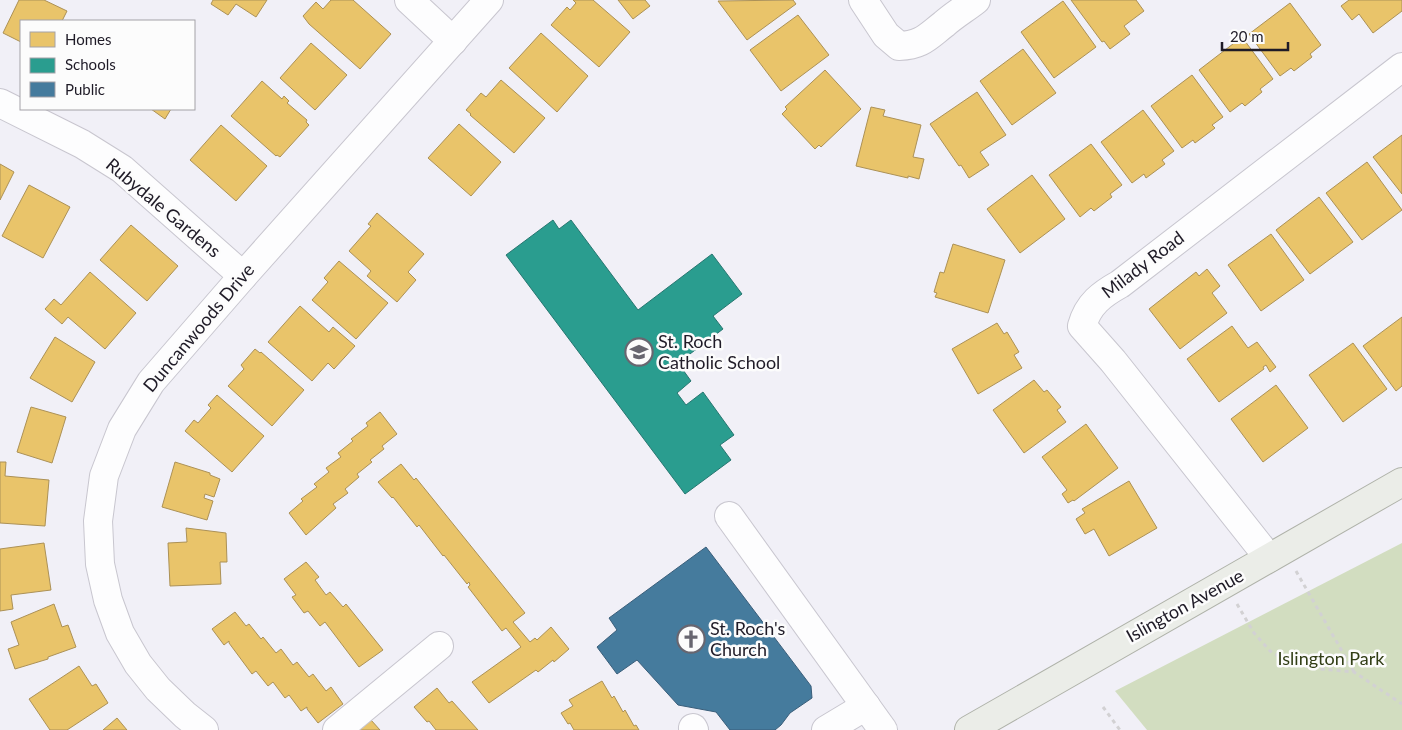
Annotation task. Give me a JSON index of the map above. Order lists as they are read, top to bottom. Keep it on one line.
{"streets":{"main road":["Islington Avenue"],"street":["Rubydale Gardens","Milady Road","Duncanwoods Drive"]},"crossings":[["Rubydale Gardens","Duncanwoods Drive"],["Milady Road","Islington Avenue"]],"parks":["Islington Park"],"places":{"school or university":["St. Roch Catholic School"],"church":["St. Roch's Church"]},"legend":["Homes","Schools","Public"],"scale_bar":"20 m"}
